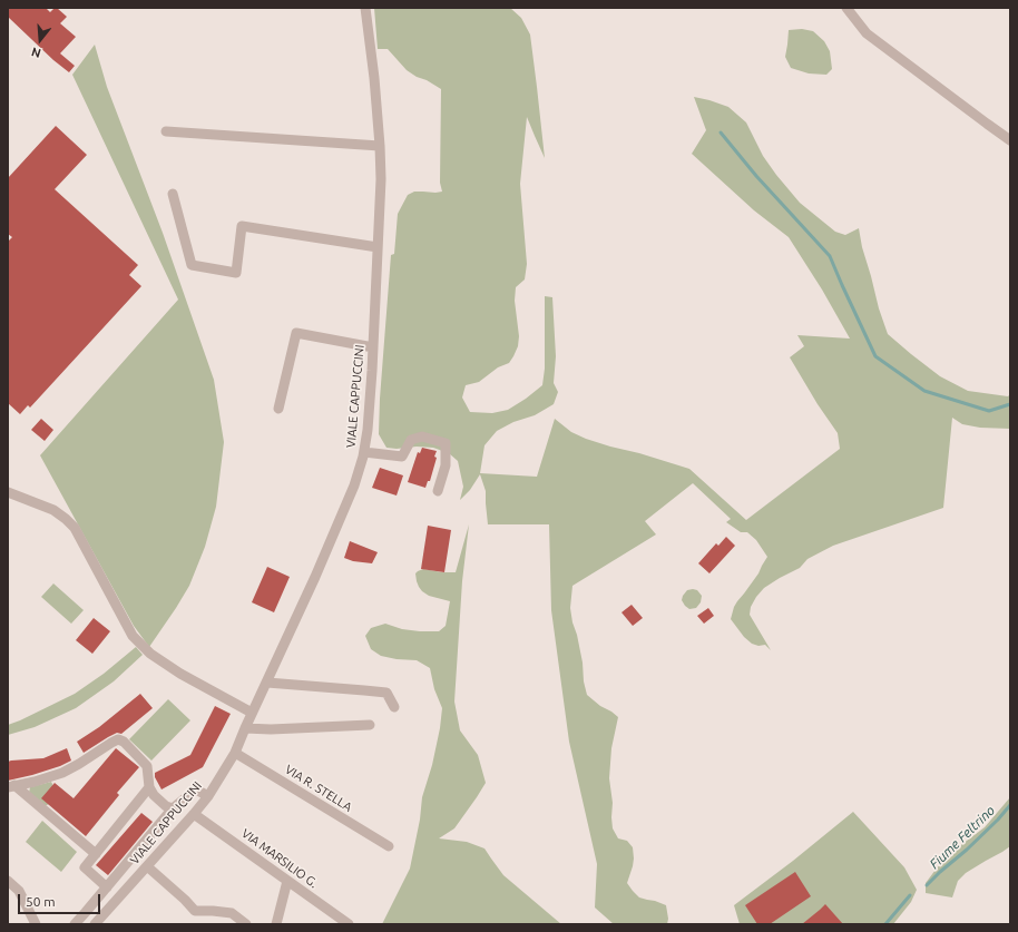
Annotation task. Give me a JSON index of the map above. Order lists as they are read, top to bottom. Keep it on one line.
{"streets":{"street":["VIALE CAPPUCCINI","VIA R. STELLA","VIA MARSILIO G."]},"crossings":[["VIALE CAPPUCCINI","VIA R. STELLA"],["VIALE CAPPUCCINI","VIA MARSILIO G."]],"water":["Fiume Feltrino"],"scale_bar":"50 m","north":"bottom"}
